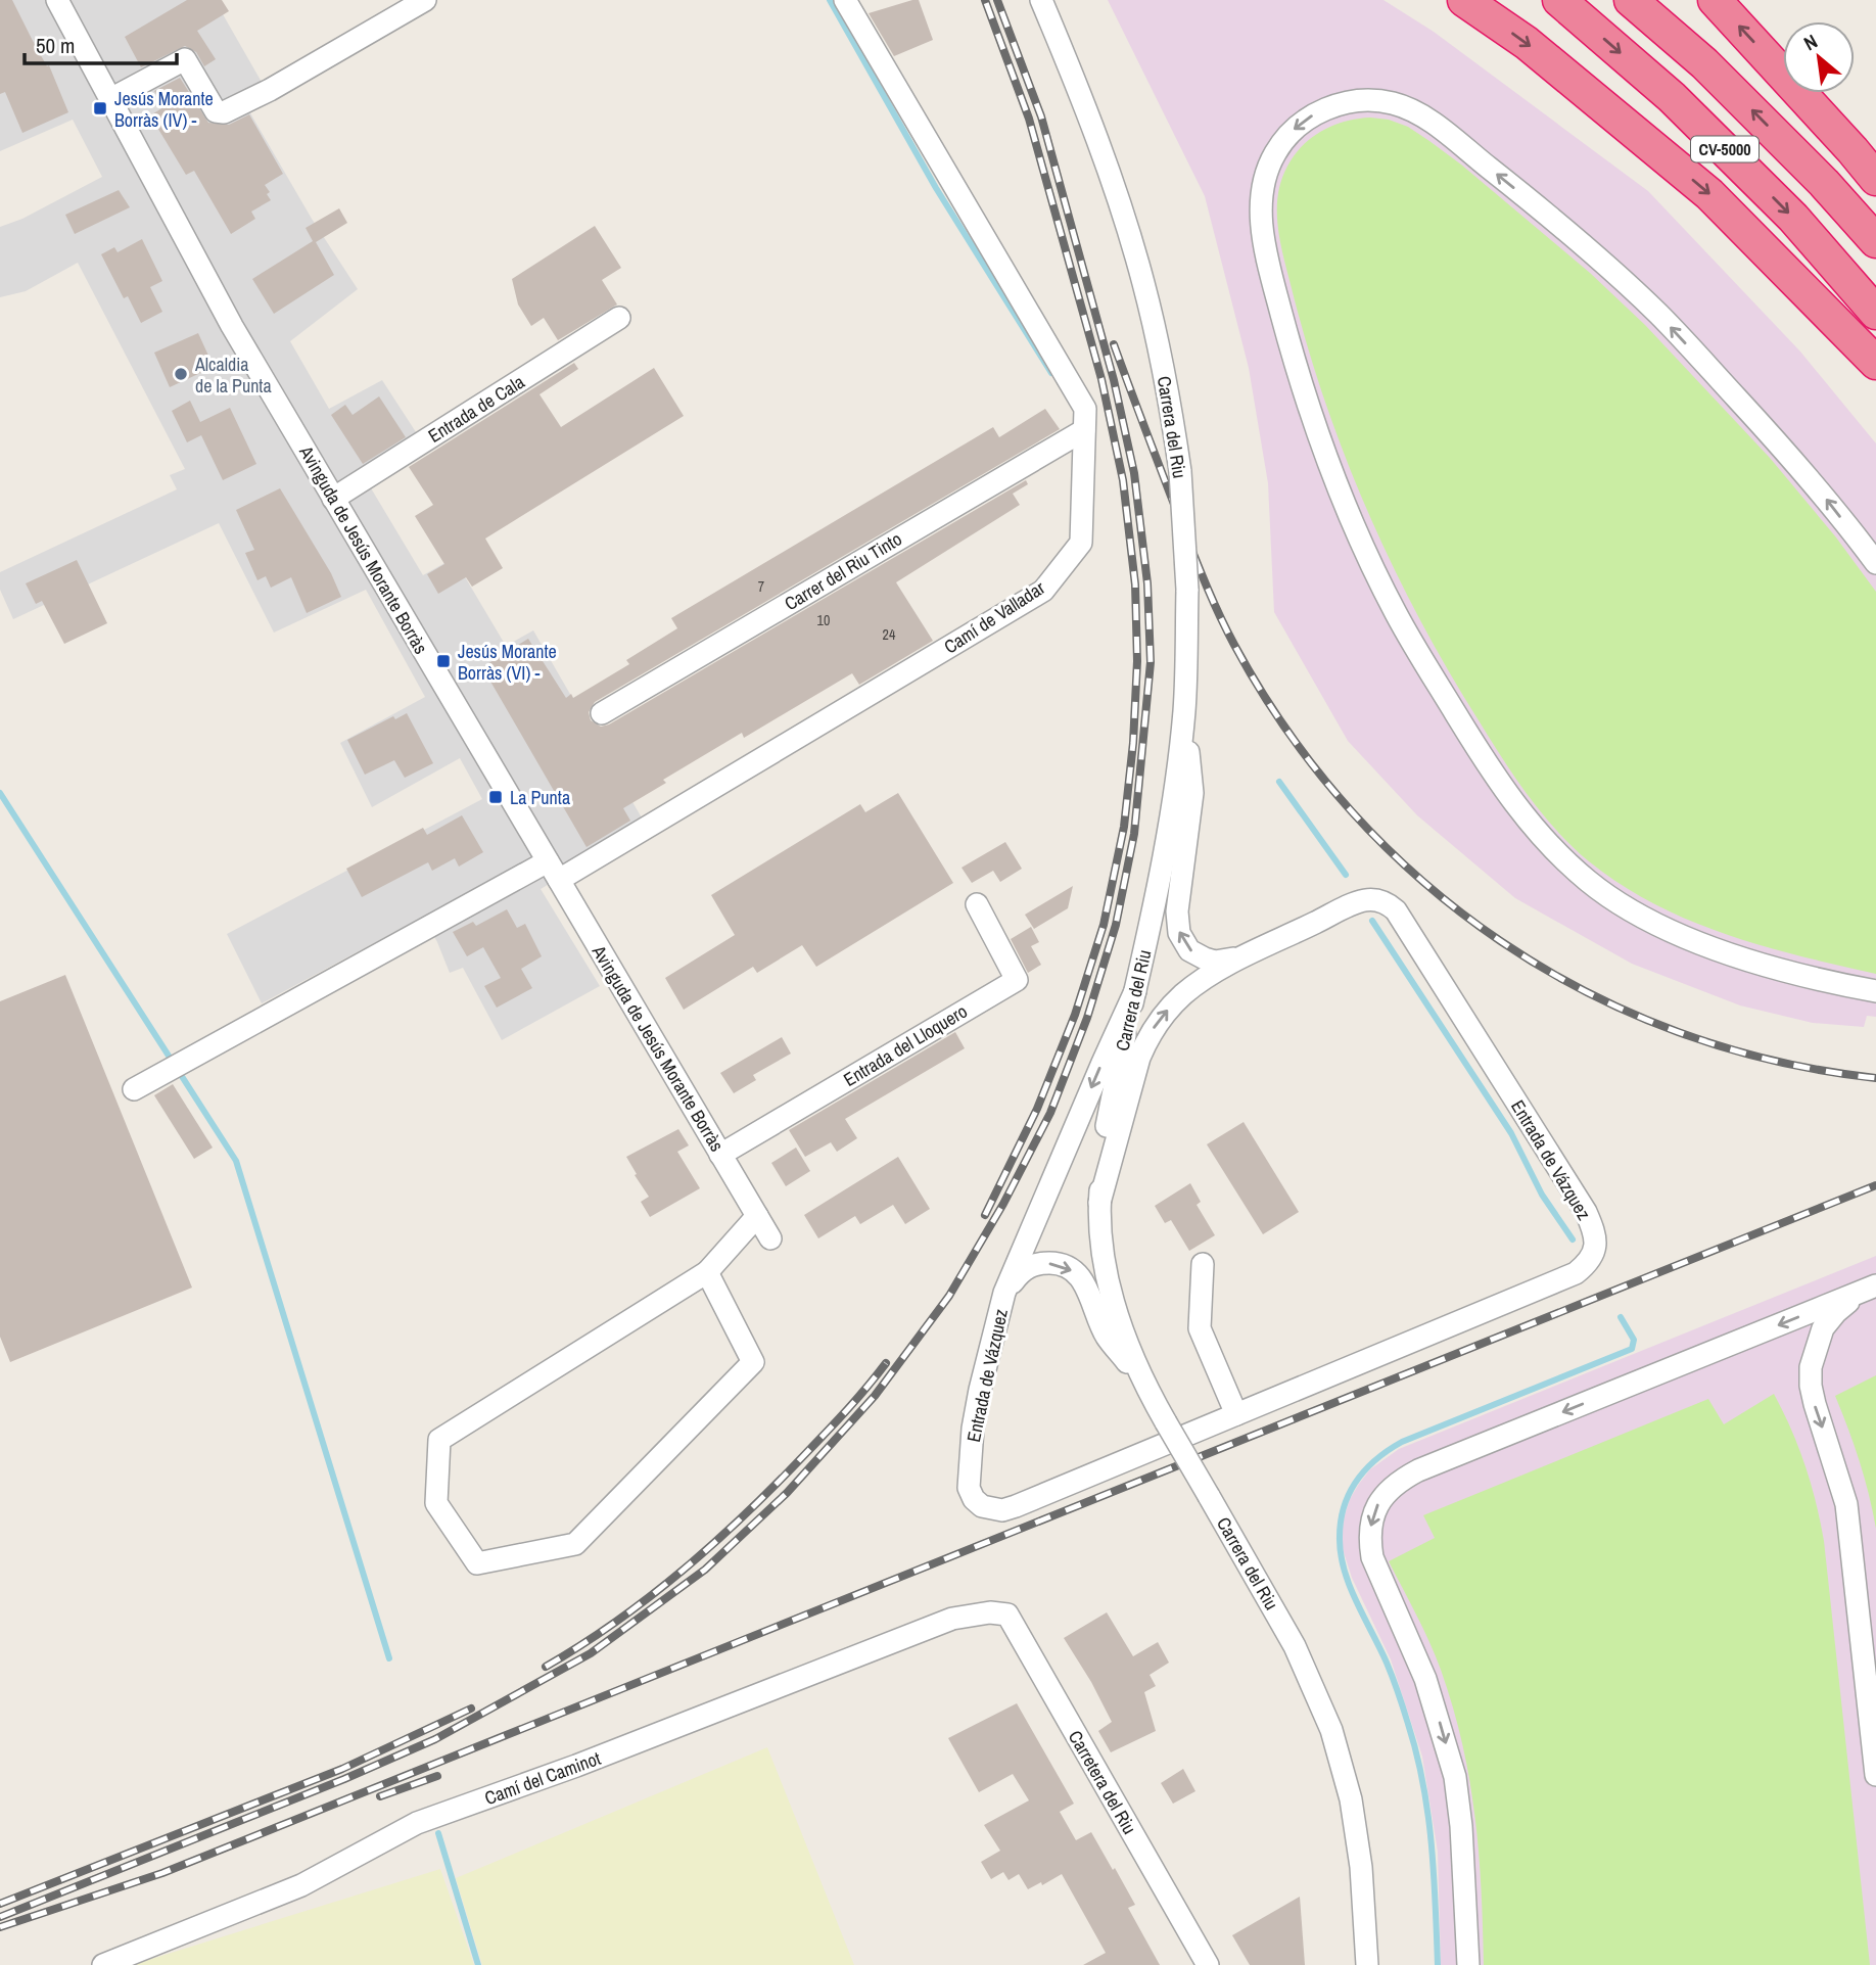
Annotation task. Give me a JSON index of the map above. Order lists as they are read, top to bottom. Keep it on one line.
{"streets":{"highway":["CV-5000"],"street":["Entrada de Cala","Carrera del Riu","Avinguda de Jesús Morante Borràs","Carrer del Riu Tinto","Camí de Valladar","Entrada del Lloquero","Entrada de Vázquez","Camí del Caminot","Carretera del Riu"]},"crossings":[["Entrada de Cala","Avinguda de Jesús Morante Borràs"],["Carrera del Riu","Entrada de Vázquez"],["Avinguda de Jesús Morante Borràs","Camí de Valladar"],["Avinguda de Jesús Morante Borràs","Entrada del Lloquero"],["Carrer del Riu Tinto","Camí de Valladar"],["Camí del Caminot","Carretera del Riu"]],"places":{"transit":["Jesús Morante Borràs (IV) -","Jesús Morante Borràs (VI) -","La Punta"],"other":["Alcaldia de la Punta"]},"house_numbers":["7","10","24"],"scale_bar":"50 m","north":"top left"}
